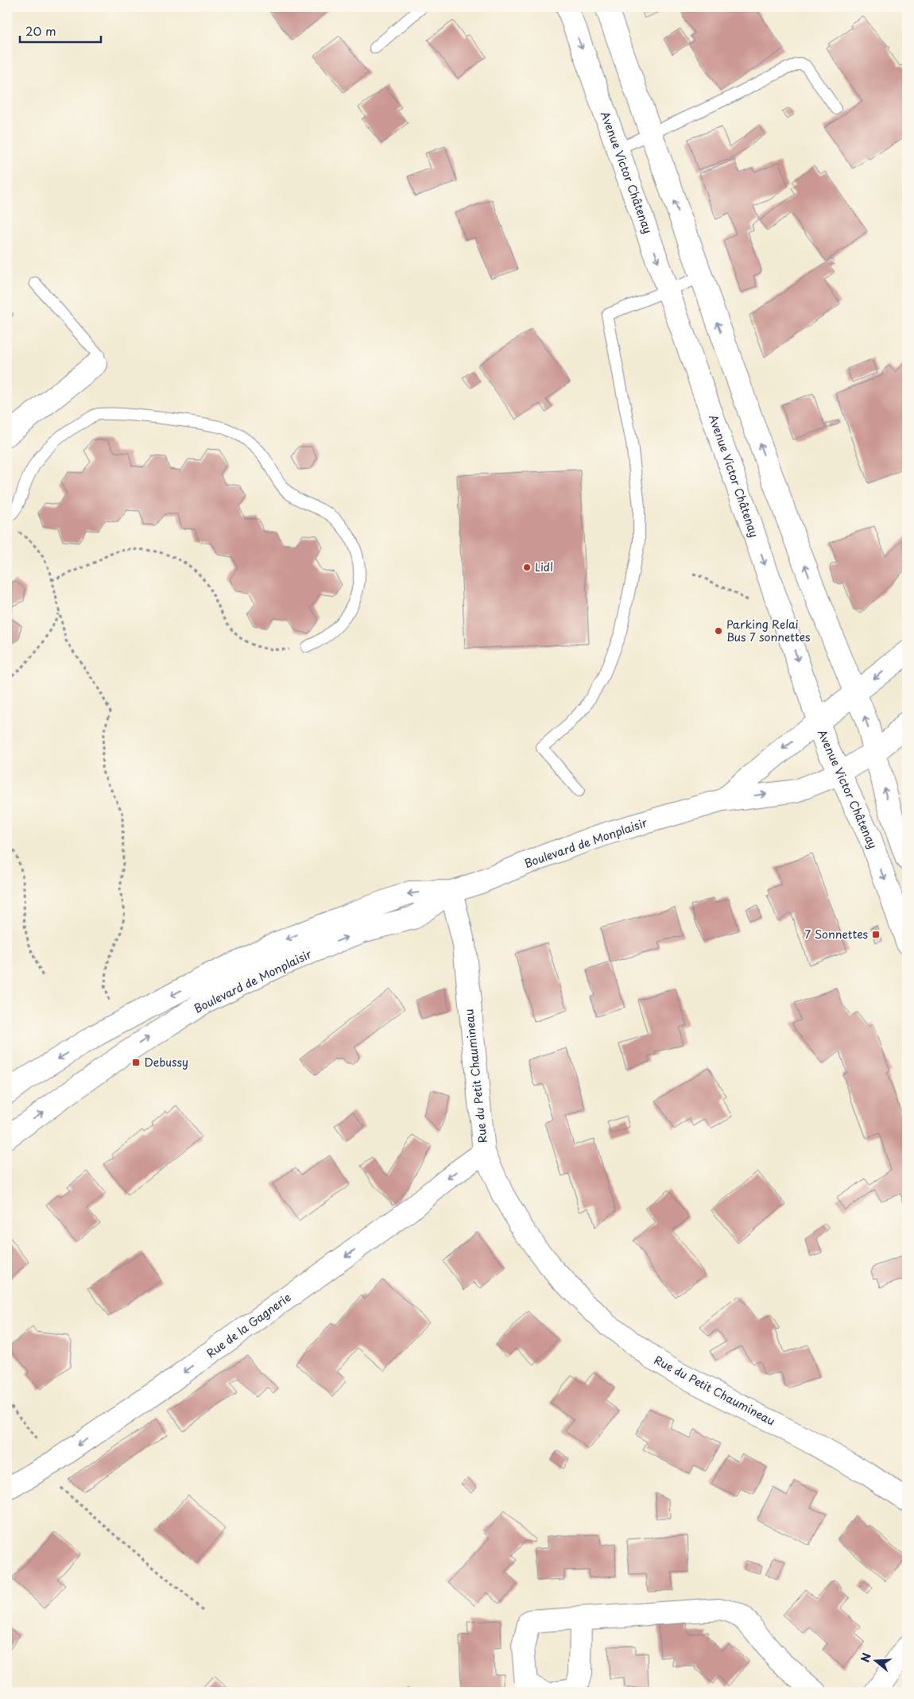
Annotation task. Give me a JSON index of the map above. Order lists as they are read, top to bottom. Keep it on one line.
{"streets":{"main road":["Avenue Victor Châtenay","Boulevard de Monplaisir","Rue du Petit Chaumineau","Rue de la Gagnerie"]},"crossings":[["Avenue Victor Châtenay","Boulevard de Monplaisir"],["Boulevard de Monplaisir","Rue du Petit Chaumineau"],["Rue du Petit Chaumineau","Rue de la Gagnerie"]],"one_way":["Rue de la Gagnerie"],"places":{"other":["Lidl","Parking Relai Bus 7 sonnettes"],"transit":["7 Sonnettes","Debussy"]},"scale_bar":"20 m","north":"left"}
